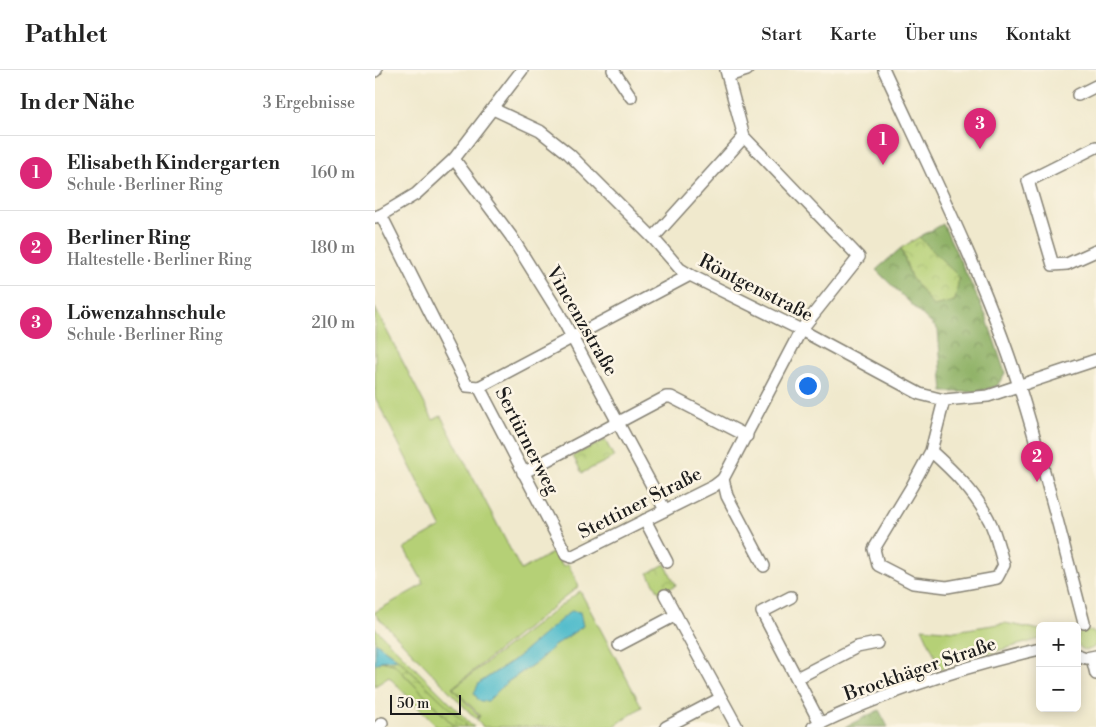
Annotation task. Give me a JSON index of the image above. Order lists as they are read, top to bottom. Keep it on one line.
{"streets":{"street":["Röntgenstraße","Vincenzstraße","Sertürnerweg","Stettiner Straße","Brockhäger Straße"]},"crossings":[["Vincenzstraße","Stettiner Straße"],["Sertürnerweg","Stettiner Straße"]],"scale_bar":"50 m","page":{"header":"Pathlet","nav":["Start","Karte","Über uns","Kontakt"],"heading":["In der Nähe","3 Ergebnisse"],"pins":["3","1","2"],"list":[{"mark":"1","name":"Elisabeth Kindergarten","note":"Schule · Berliner Ring","value":"160 m"},{"mark":"2","name":"Berliner Ring","note":"Haltestelle · Berliner Ring","value":"180 m"},{"mark":"3","name":"Löwenzahnschule","note":"Schule · Berliner Ring","value":"210 m"}],"map_buttons":["+","−"],"scale":"50 m"}}
